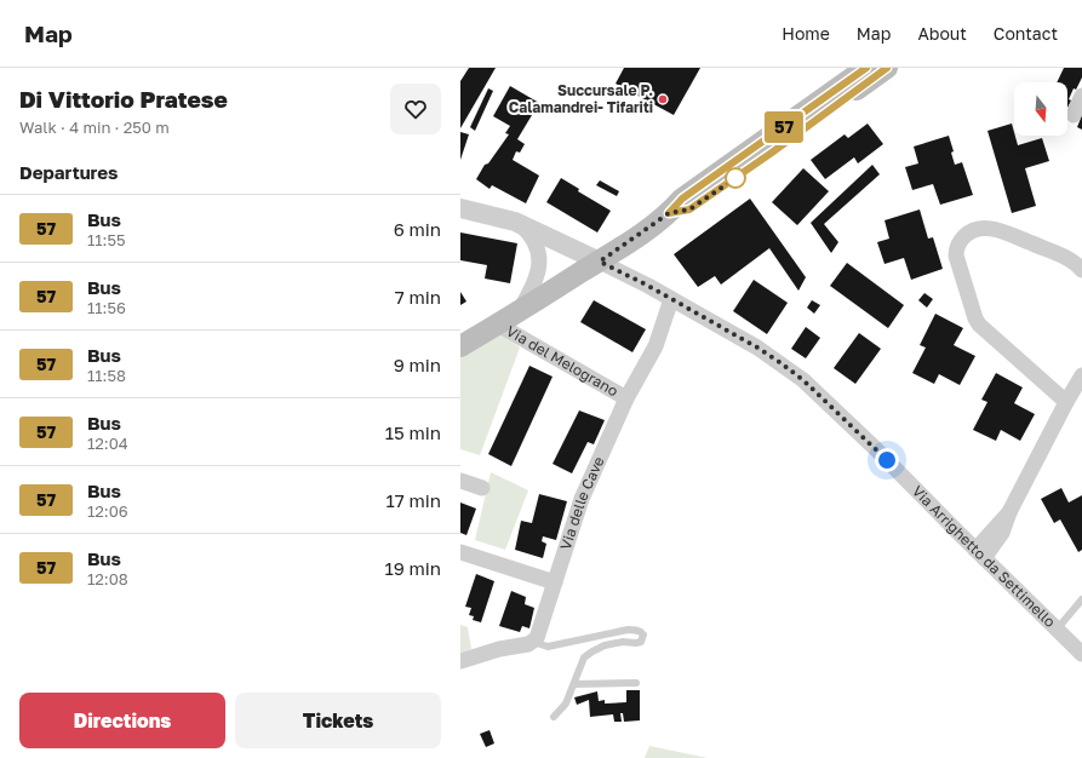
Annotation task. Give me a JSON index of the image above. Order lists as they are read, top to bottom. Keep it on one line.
{"streets":{"street":["Via del Melograno","Via delle Cave","Via Arrighetto da Settimello"]},"crossings":[["Via del Melograno","Via delle Cave"],["Via delle Cave","Via Arrighetto da Settimello"]],"places":["Succursale P. Calamandrei- Tifariti"],"lines":["bus line 57"],"north":"bottom","page":{"header":"Map","nav":["Home","Map","About","Contact"],"heading":[["Di Vittorio Pratese","Walk · 4 min · 250 m"],"Departures"],"on_map":"57","list":[{"mark":"57","name":"Bus","note":"11:55","value":"6 min"},{"mark":"57","name":"Bus","note":"11:56","value":"7 min"},{"mark":"57","name":"Bus","note":"11:58","value":"9 min"},{"mark":"57","name":"Bus","note":"12:04","value":"15 min"},{"mark":"57","name":"Bus","note":"12:06","value":"17 min"},{"mark":"57","name":"Bus","note":"12:08","value":"19 min"}],"buttons":["Directions","Tickets"]}}
